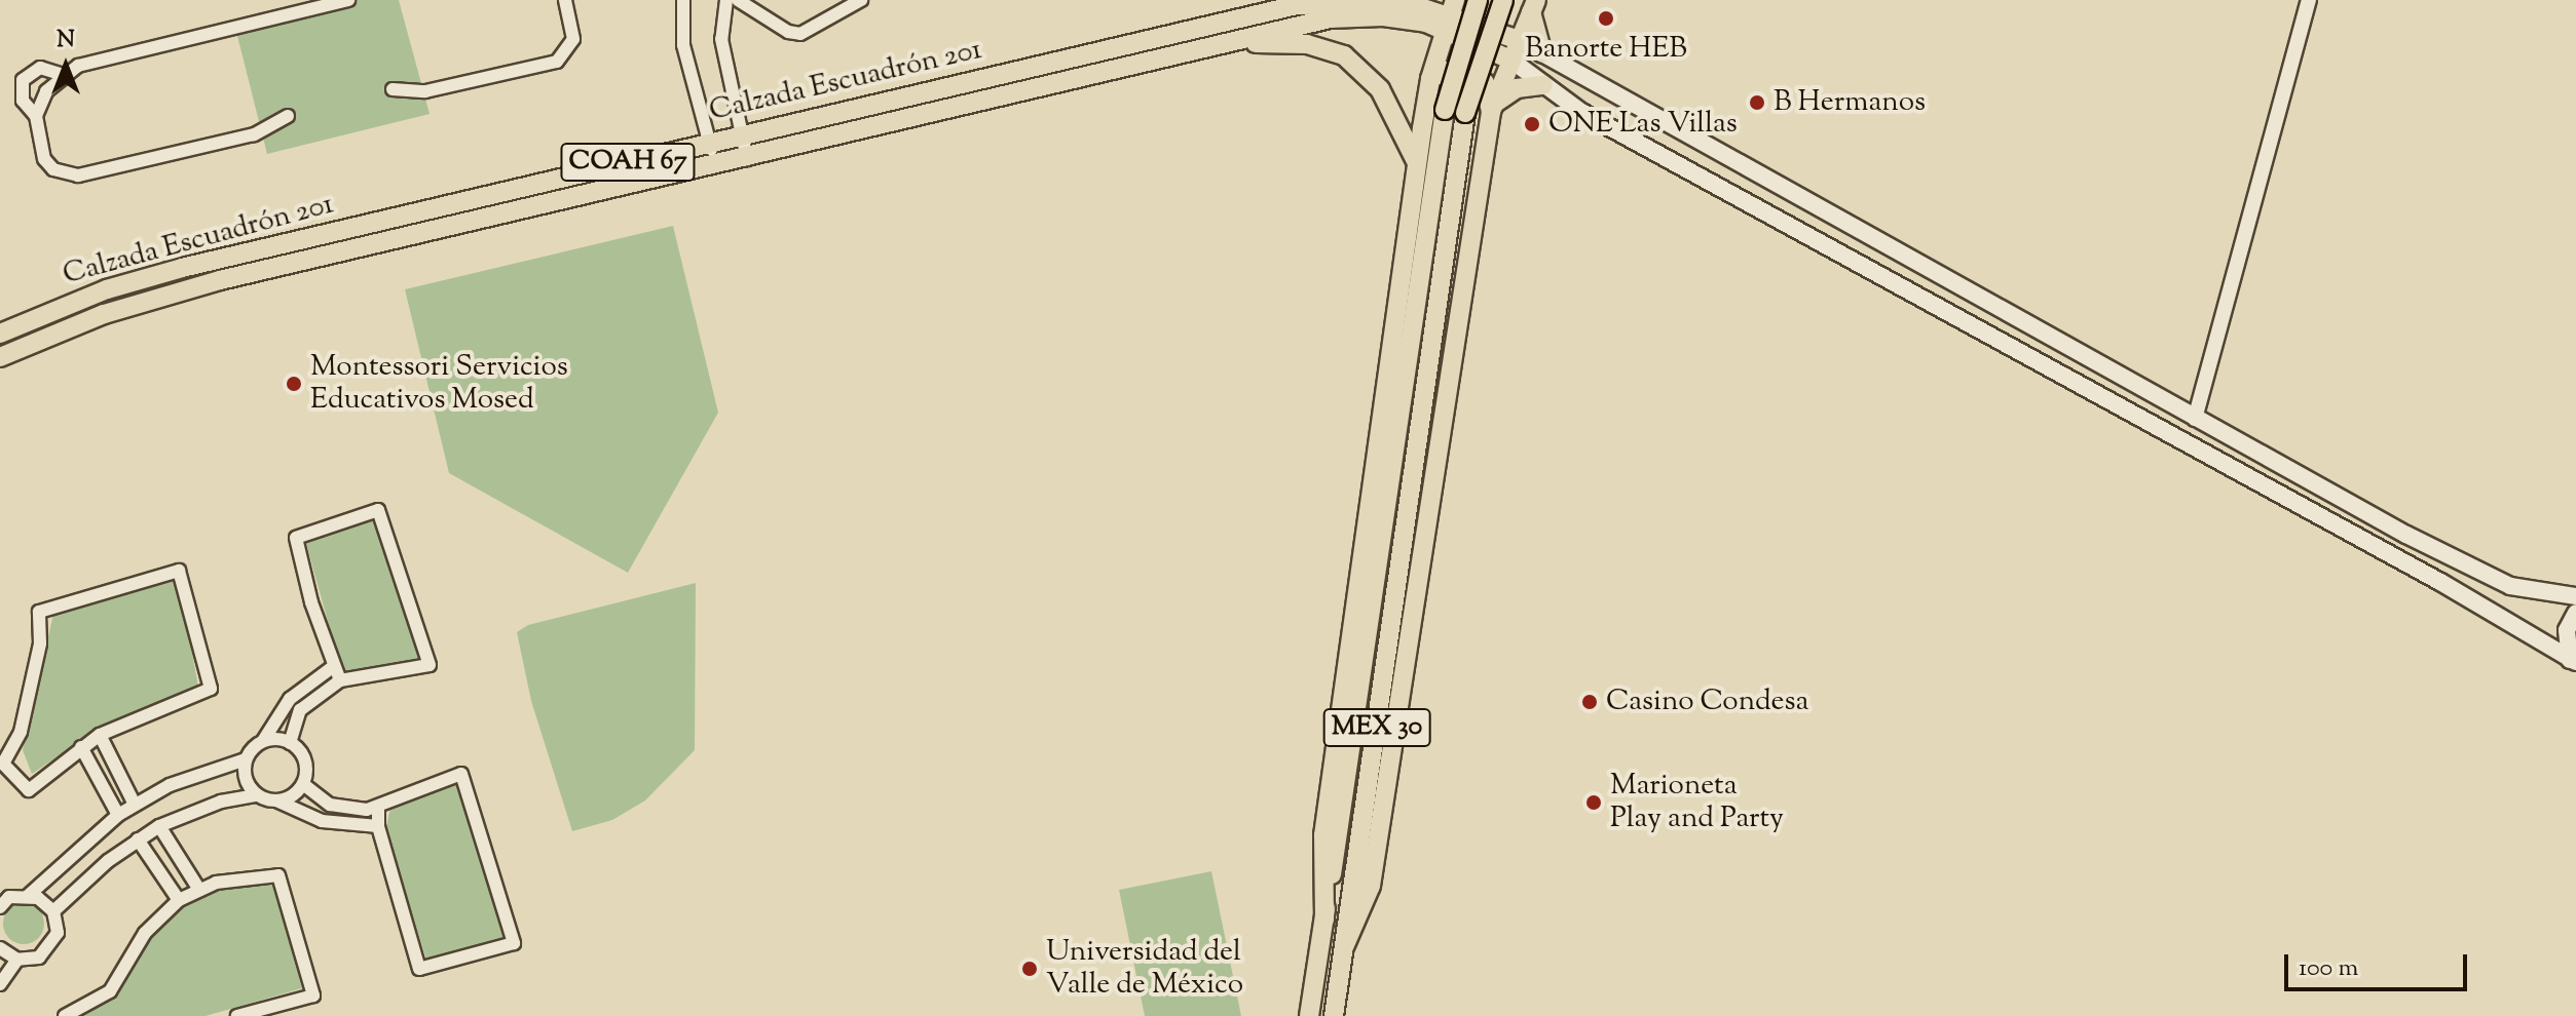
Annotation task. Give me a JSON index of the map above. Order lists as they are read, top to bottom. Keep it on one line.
{"streets":{"main road":["Calzada Escuadrón 201","COAH 67","MEX 30"]},"crossings":[["Calzada Escuadrón 201","COAH 67"]],"places":["Banorte HEB","B Hermanos","ONE Las Villas","Montessori Servicios Educativos Mosed","Casino Condesa","Marioneta Play and Party","Universidad del Valle de México"],"scale_bar":"100 m","north":"top"}
